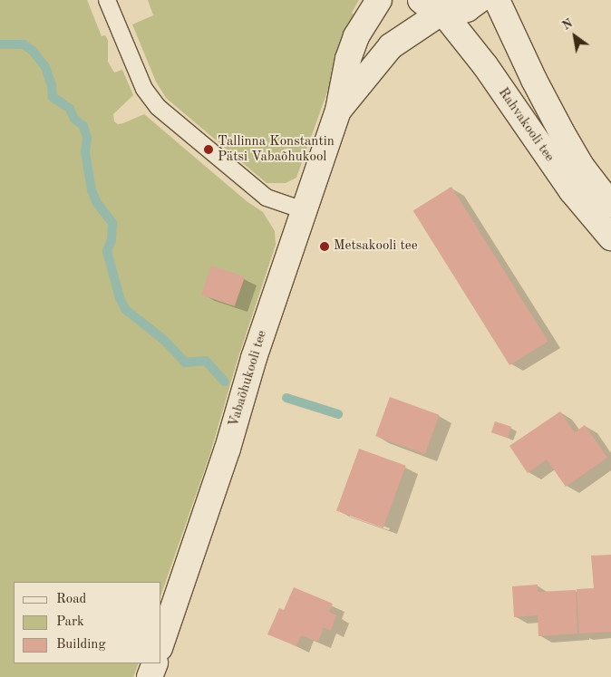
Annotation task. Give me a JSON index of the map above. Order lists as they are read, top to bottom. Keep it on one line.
{"streets":{"street":["Rahvakooli tee","Vabaõhukooli tee"]},"crossings":[["Rahvakooli tee","Vabaõhukooli tee"]],"places":["Tallinna Konstantin Pätsi Vabaõhukool","Metsakooli tee"],"legend":["Road","Park","Building"],"north":"top left"}
